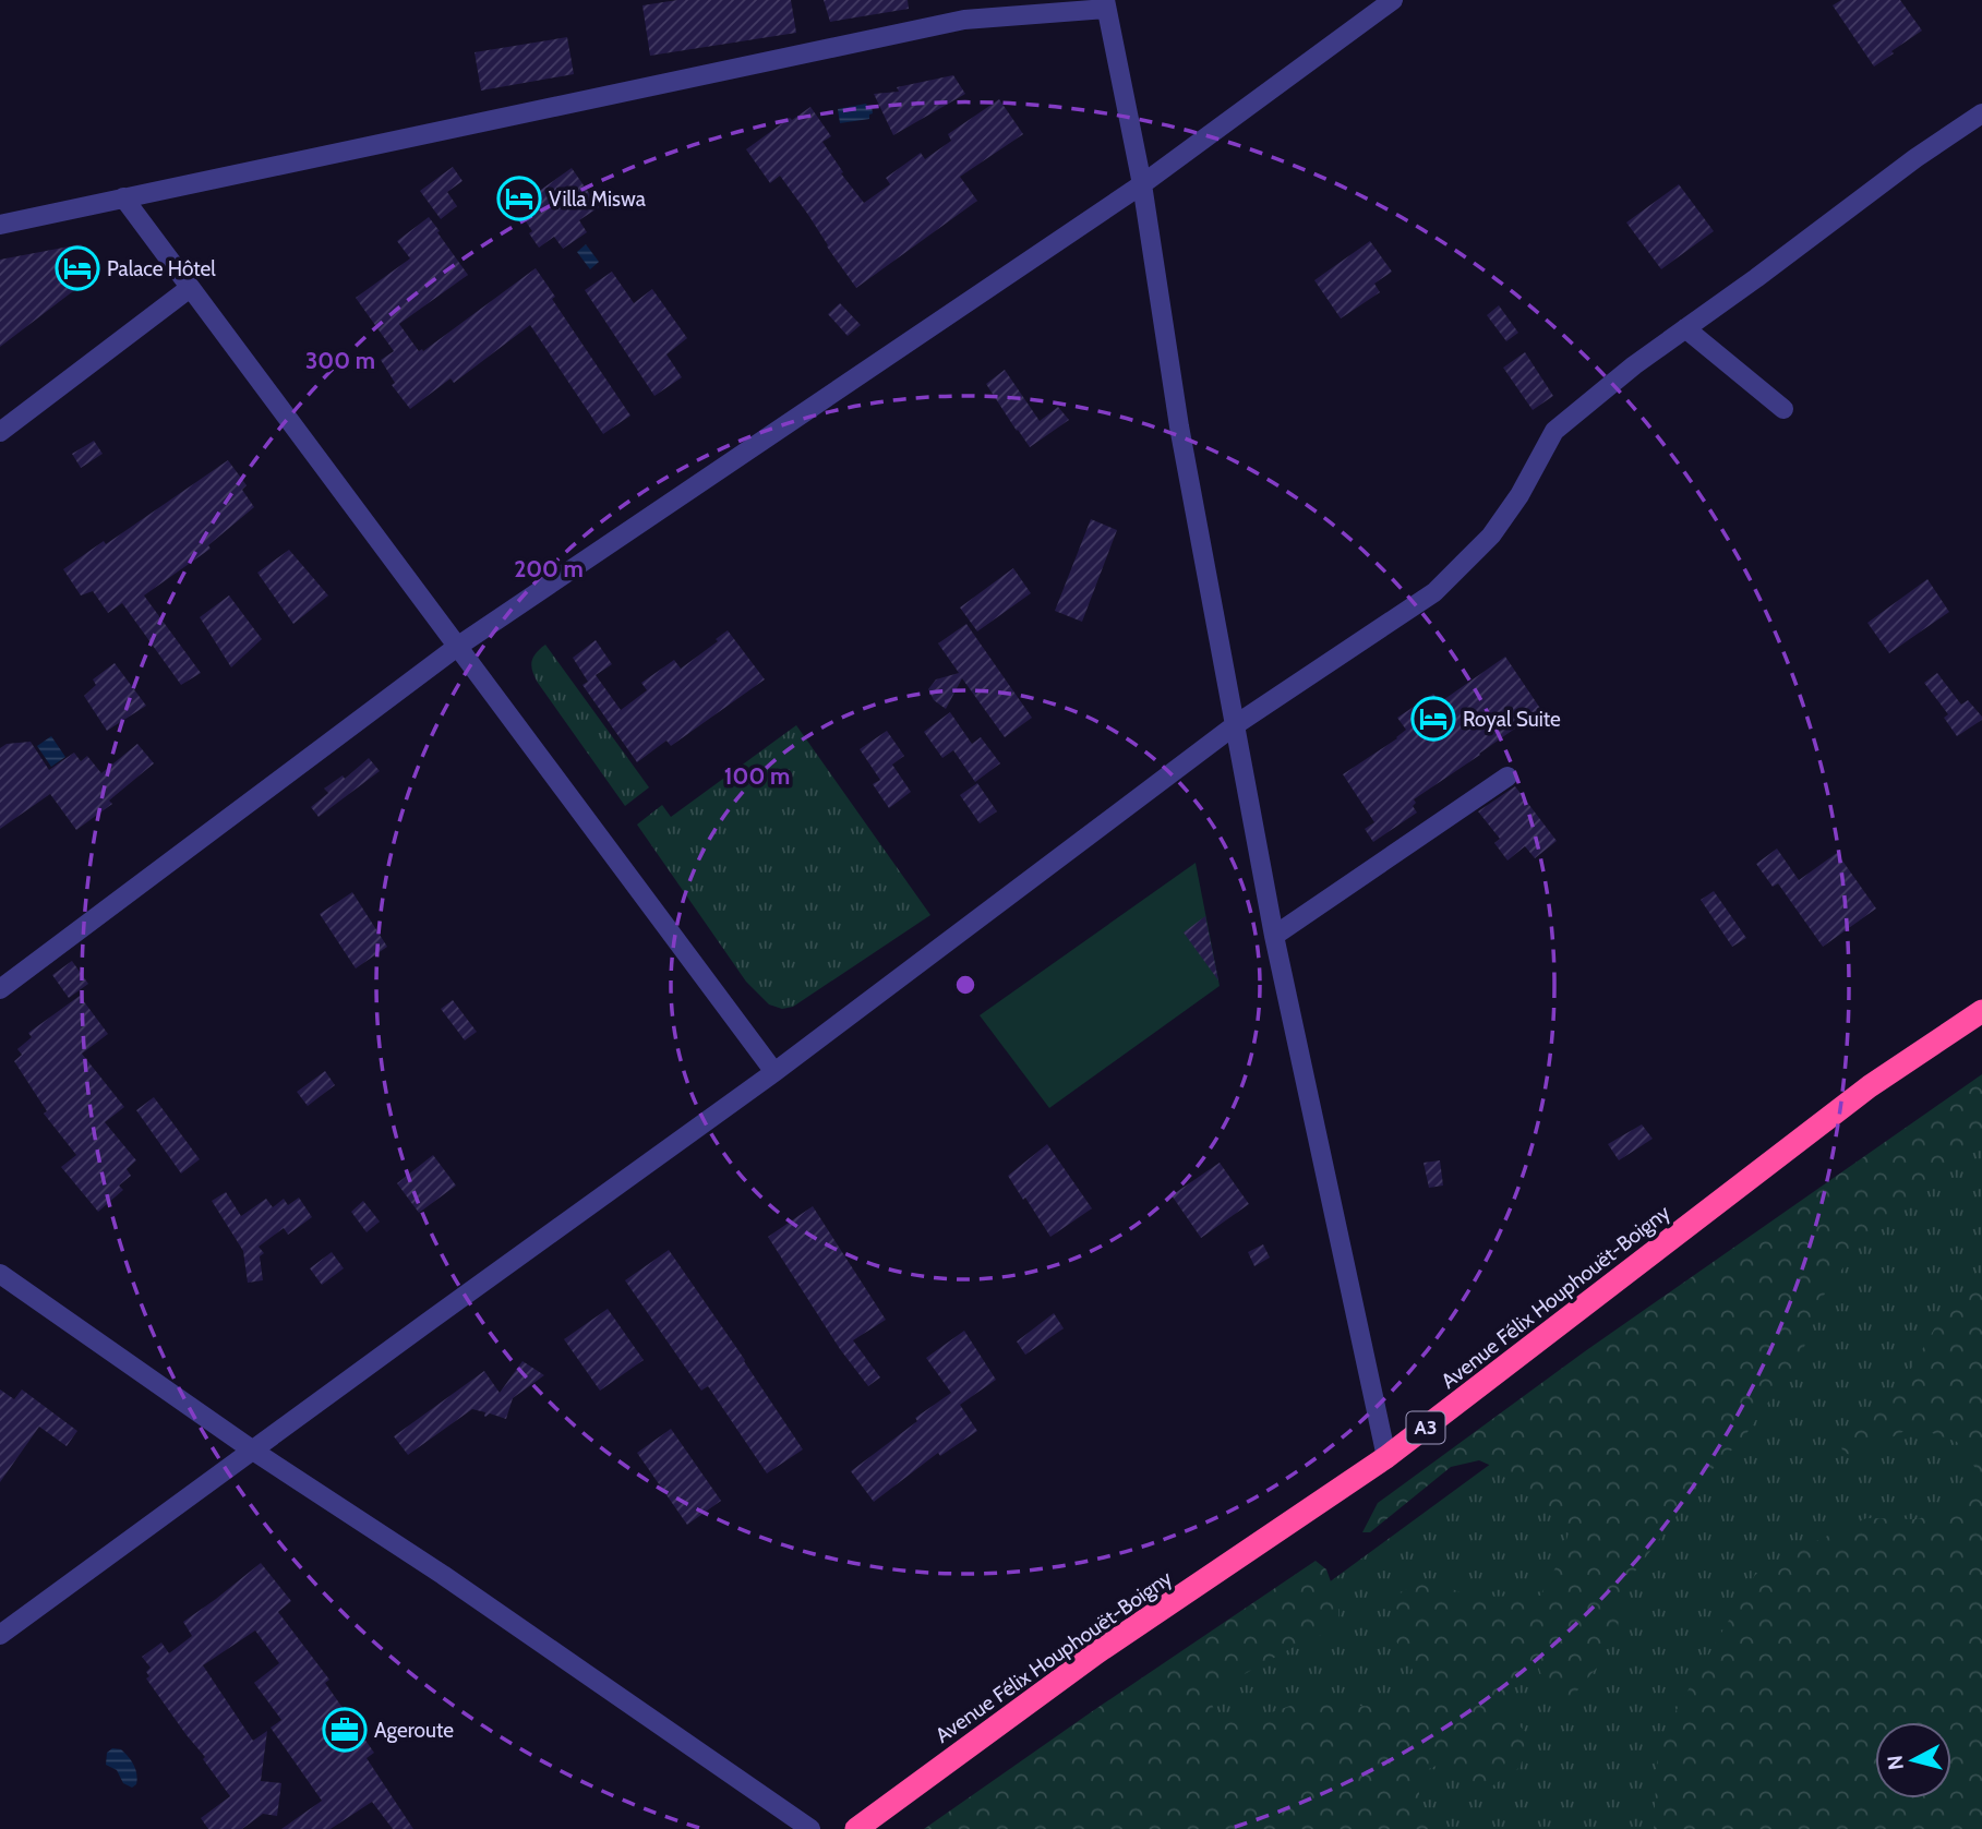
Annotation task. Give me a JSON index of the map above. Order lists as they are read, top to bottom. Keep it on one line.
{"streets":{"highway":["Avenue Félix Houphouët-Boigny","A3"]},"places":{"hotel":["Villa Miswa","Palace Hôtel","Royal Suite"],"office":["Ageroute"]},"north":"left","rings":["300 m","200 m","100 m"]}
